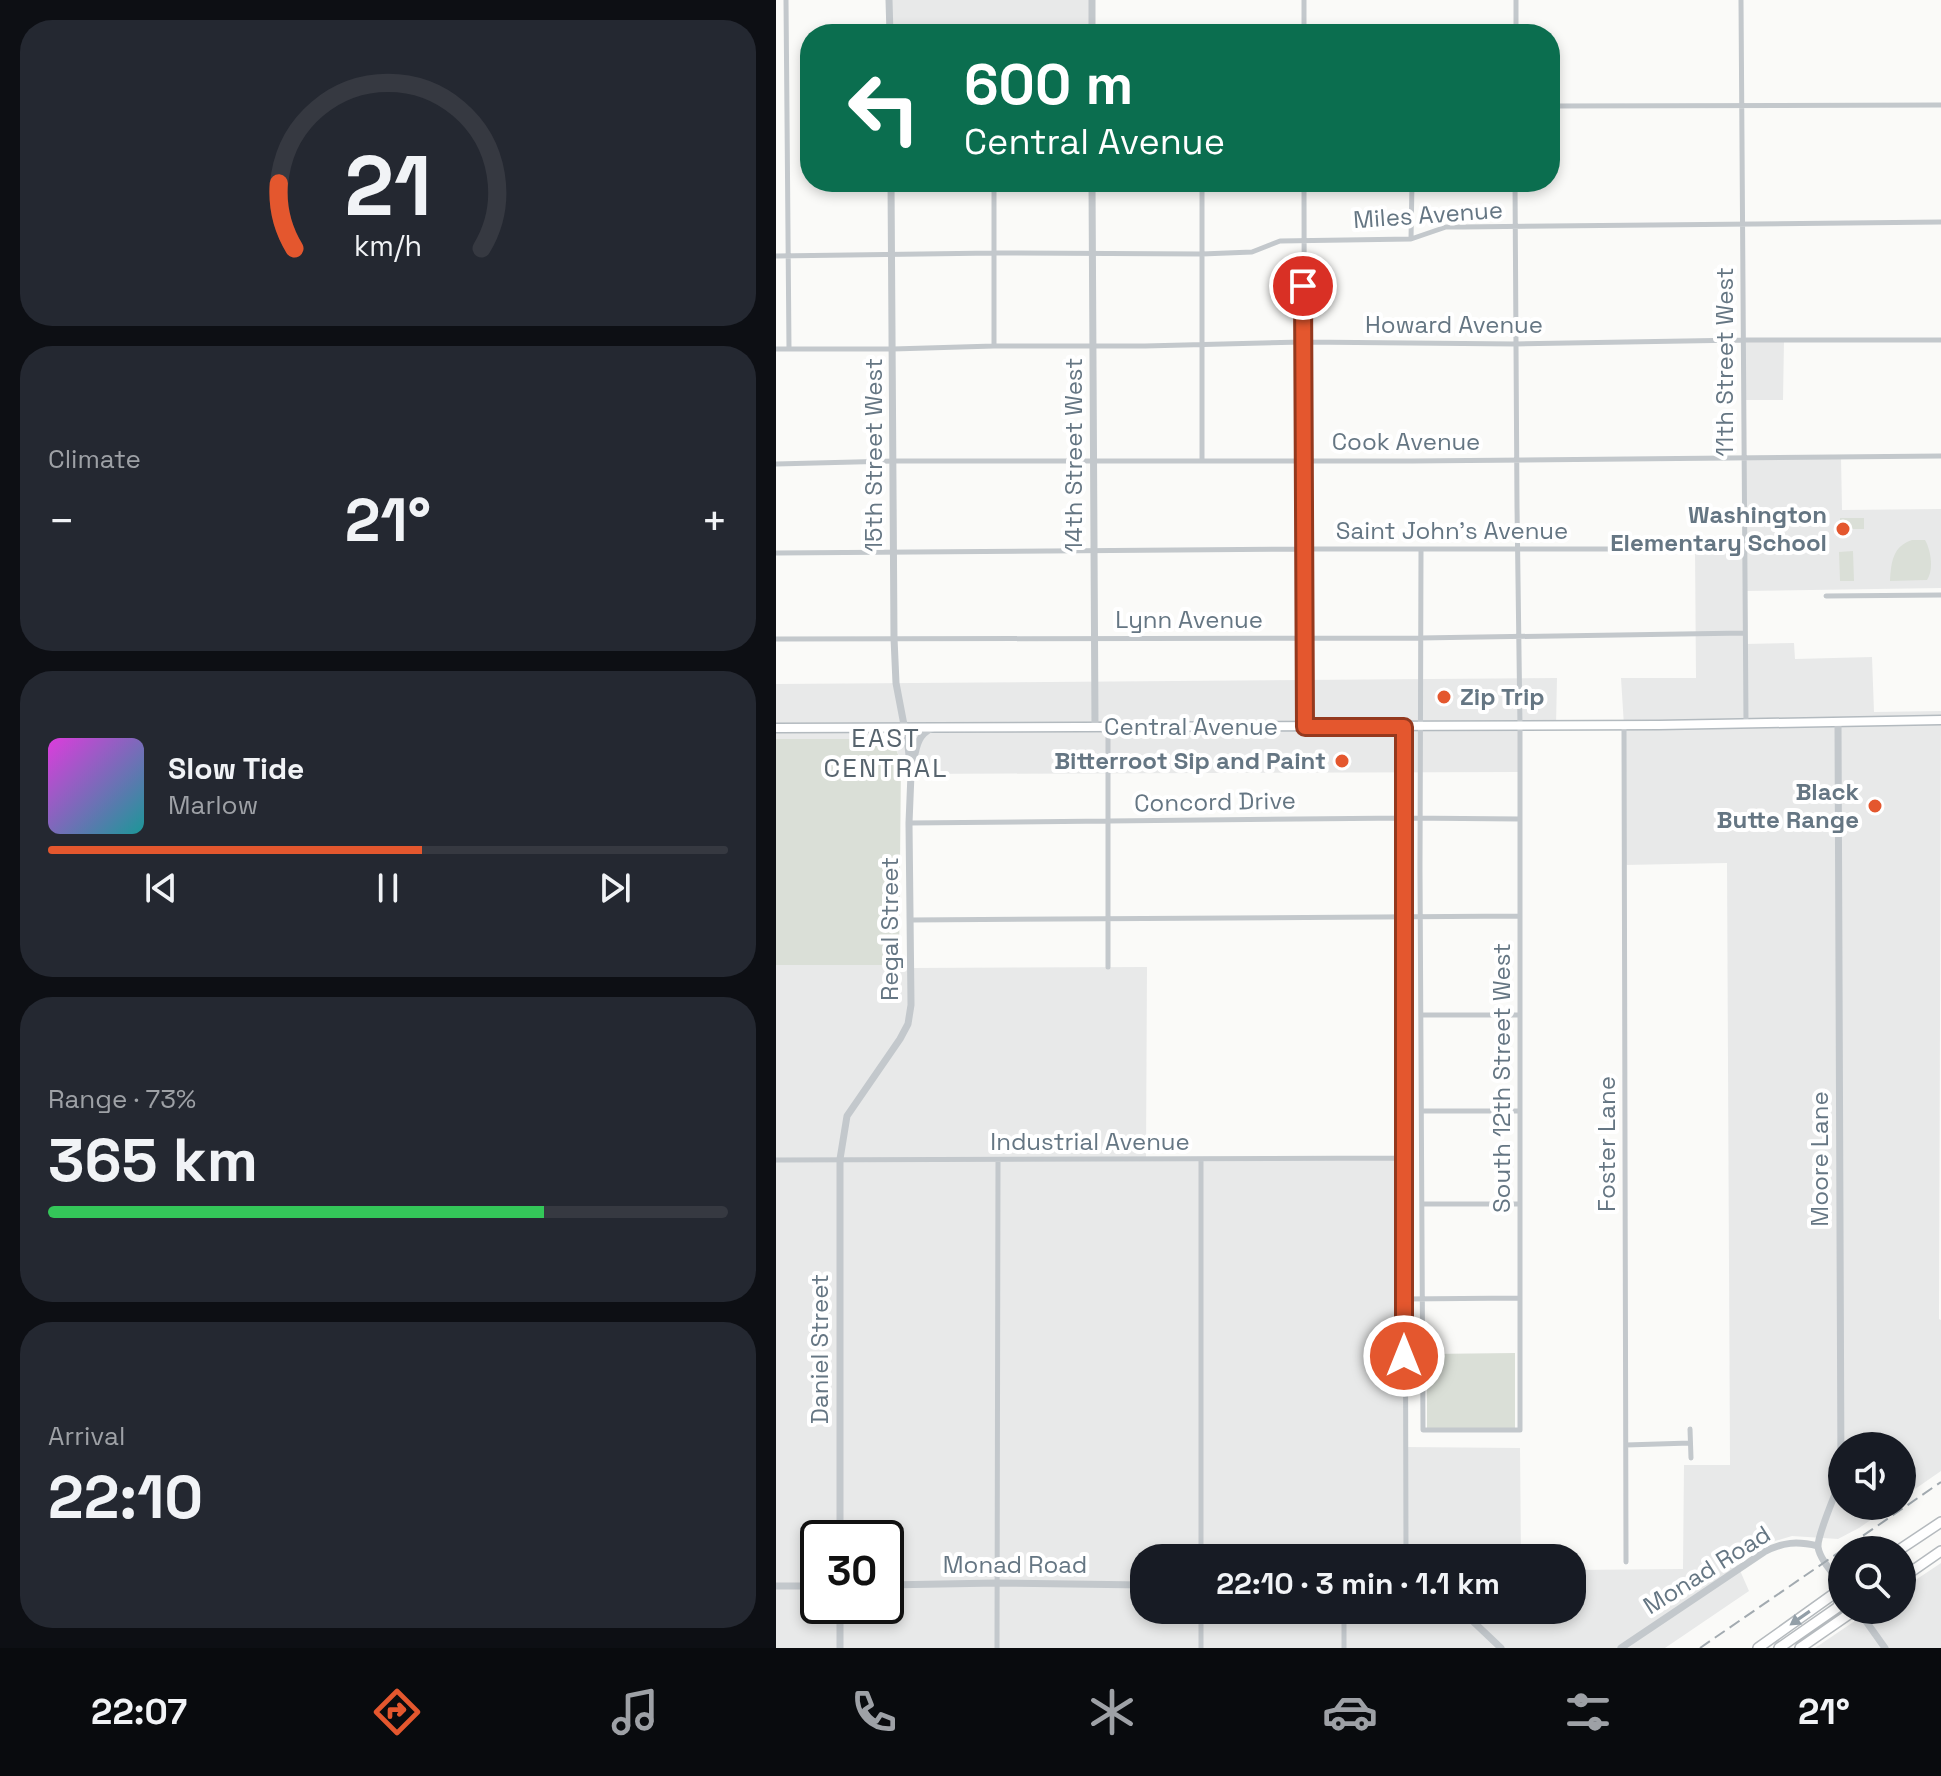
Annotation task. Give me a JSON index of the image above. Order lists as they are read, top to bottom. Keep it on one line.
{"streets":{"main road":["Central Avenue"],"street":["Miles Avenue","Howard Avenue","11th Street West","Cook Avenue","15th Street West","14th Street West","Saint John's Avenue","Lynn Avenue","Concord Drive","Regal Street","South 12th Street West","Industrial Avenue","Foster Lane","Moore Lane","Daniel Street","Monad Road"]},"crossings":[["Miles Avenue","11th Street West"],["Miles Avenue","15th Street West"],["Miles Avenue","14th Street West"],["Miles Avenue","South 12th Street West"],["Howard Avenue","11th Street West"],["Howard Avenue","15th Street West"],["Howard Avenue","14th Street West"],["Howard Avenue","South 12th Street West"],["11th Street West","Cook Avenue"],["11th Street West","Saint John's Avenue"],["11th Street West","Lynn Avenue"],["11th Street West","Central Avenue"],["Cook Avenue","15th Street West"],["Cook Avenue","14th Street West"],["Cook Avenue","South 12th Street West"],["15th Street West","Saint John's Avenue"],["15th Street West","Lynn Avenue"],["15th Street West","Central Avenue"],["15th Street West","Regal Street"],["14th Street West","Saint John's Avenue"],["14th Street West","Lynn Avenue"],["14th Street West","Central Avenue"],["Saint John's Avenue","South 12th Street West"],["Lynn Avenue","South 12th Street West"],["Central Avenue","Regal Street"],["Central Avenue","South 12th Street West"],["Central Avenue","Foster Lane"],["Central Avenue","Moore Lane"],["Concord Drive","Regal Street"],["Concord Drive","South 12th Street West"],["Regal Street","Industrial Avenue"],["Regal Street","Daniel Street"],["Industrial Avenue","Daniel Street"],["Moore Lane","Monad Road"]],"districts":["EAST CENTRAL"],"places":["Washington Elementary School","Zip Trip","Bitterroot Sip and Paint","Black Butte Range"],"page":{"turn":["600 m","Central Avenue"],"tile":["Climate",["Range · 73%","365 km"],["Arrival","22:10"]],"heat":["−","21°","+"],"song":["Slow Tide","Marlow"],"limit":"30","trip":"22:10 · 3 min · 1.1 km","tabs":["22:07","21°"],"gauge":["21","km/h"]}}
